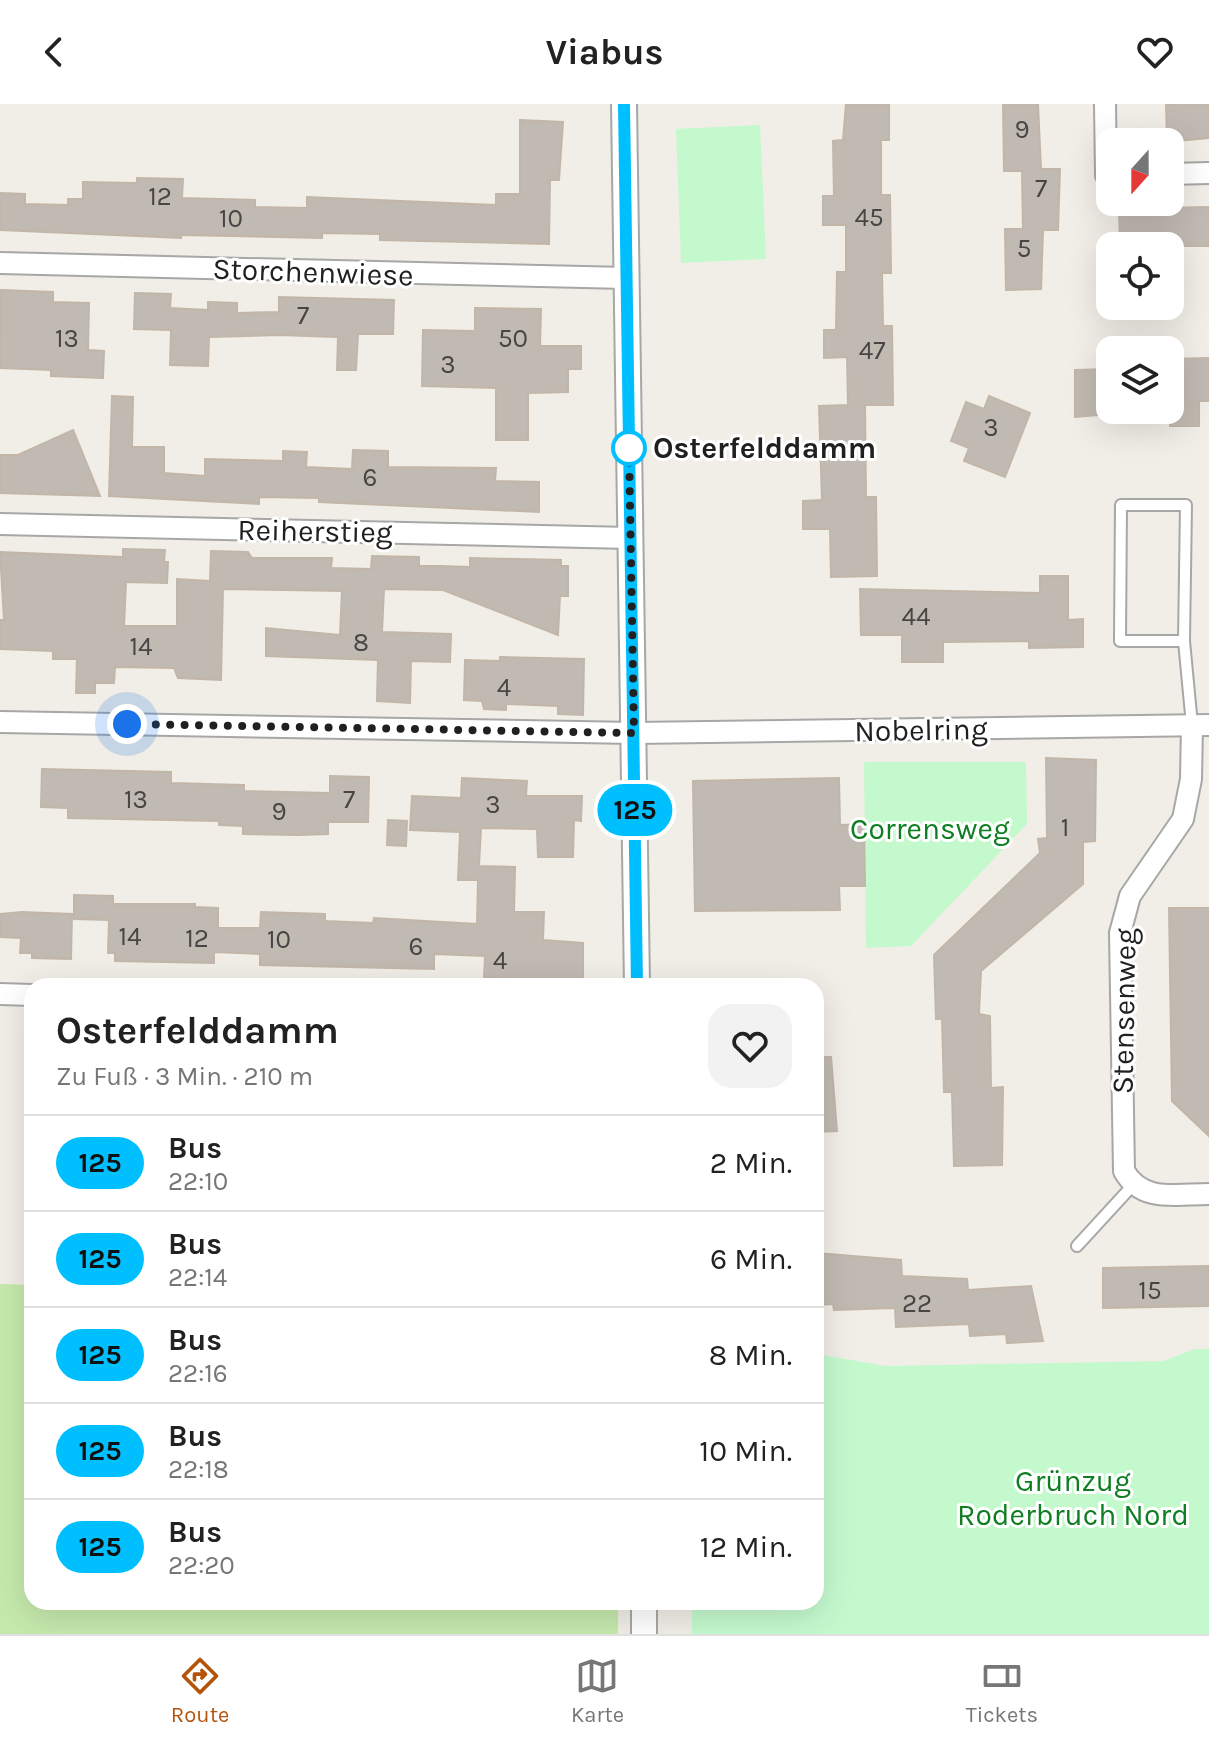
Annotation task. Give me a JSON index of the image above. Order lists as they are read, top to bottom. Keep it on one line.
{"streets":{"street":["Storchenwiese","Reiherstieg","Nobelring","Stensenweg"]},"crossings":[["Nobelring","Stensenweg"]],"parks":["Corrensweg","Grünzug Roderbruch Nord"],"places":["Osterfelddamm"],"lines":["bus line 125"],"house_numbers":["9","7","12","45","10","5","7","13","50","47","3","3","6","44","8","14","4","13","7","3","9","1","14","12","10","6","4","15","22"],"north":"bottom","page":{"header":"Viabus","on_map":"125","heading":["Osterfelddamm","Zu Fuß · 3 Min. · 210 m"],"list":[{"mark":"125","name":"Bus","note":"22:10","value":"2 Min."},{"mark":"125","name":"Bus","note":"22:14","value":"6 Min."},{"mark":"125","name":"Bus","note":"22:16","value":"8 Min."},{"mark":"125","name":"Bus","note":"22:18","value":"10 Min."},{"mark":"125","name":"Bus","note":"22:20","value":"12 Min."}],"tabs":["Route","Karte","Tickets"]}}
